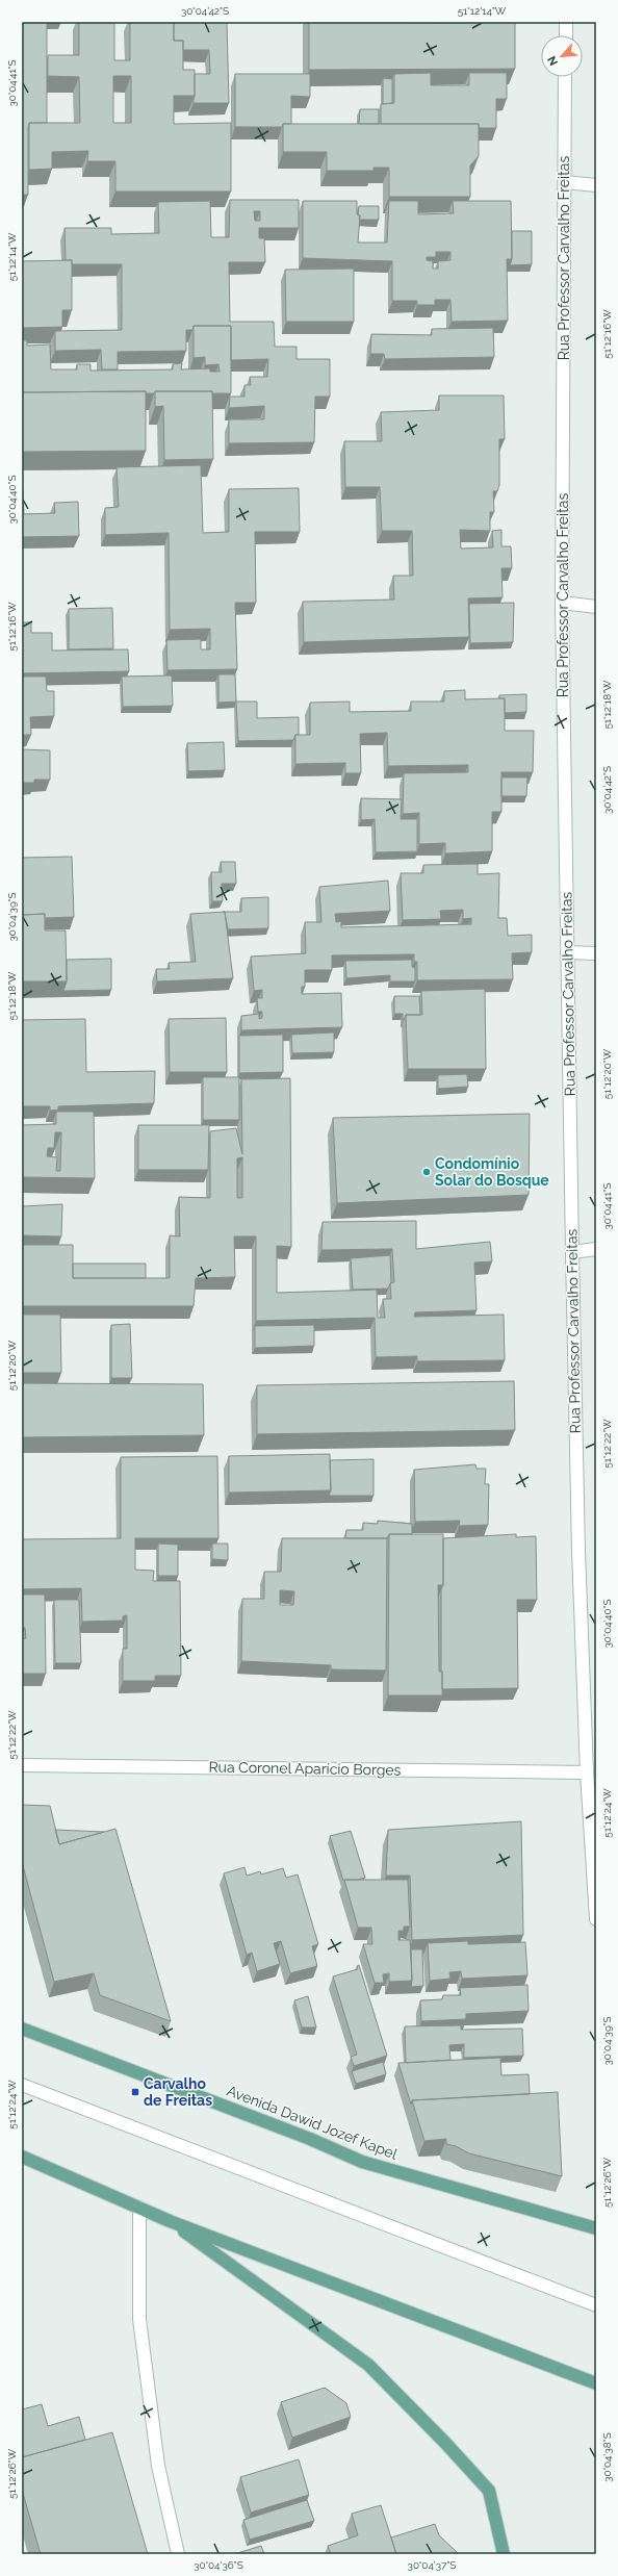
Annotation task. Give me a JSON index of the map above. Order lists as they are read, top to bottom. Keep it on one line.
{"streets":{"main road":["Avenida Dawid Jozef Kapel"],"street":["Rua Professor Carvalho Freitas","Rua Coronel Aparício Borges"]},"crossings":[["Rua Professor Carvalho Freitas","Rua Coronel Aparício Borges"]],"places":{"other":["Condomínio Solar do Bosque"],"transit":["Carvalho de Freitas"]},"north":"bottom left","coordinates":["30°04'42\"S","51°12'14\"W","30°04'41\"S","51°12'16\"W","30°04'40\"S","51°12'18\"W","30°04'39\"S","51°12'20\"W","51°12'22\"W","51°12'24\"W","51°12'26\"W","30°04'38\"S","30°04'36\"S","30°04'37\"S"]}
